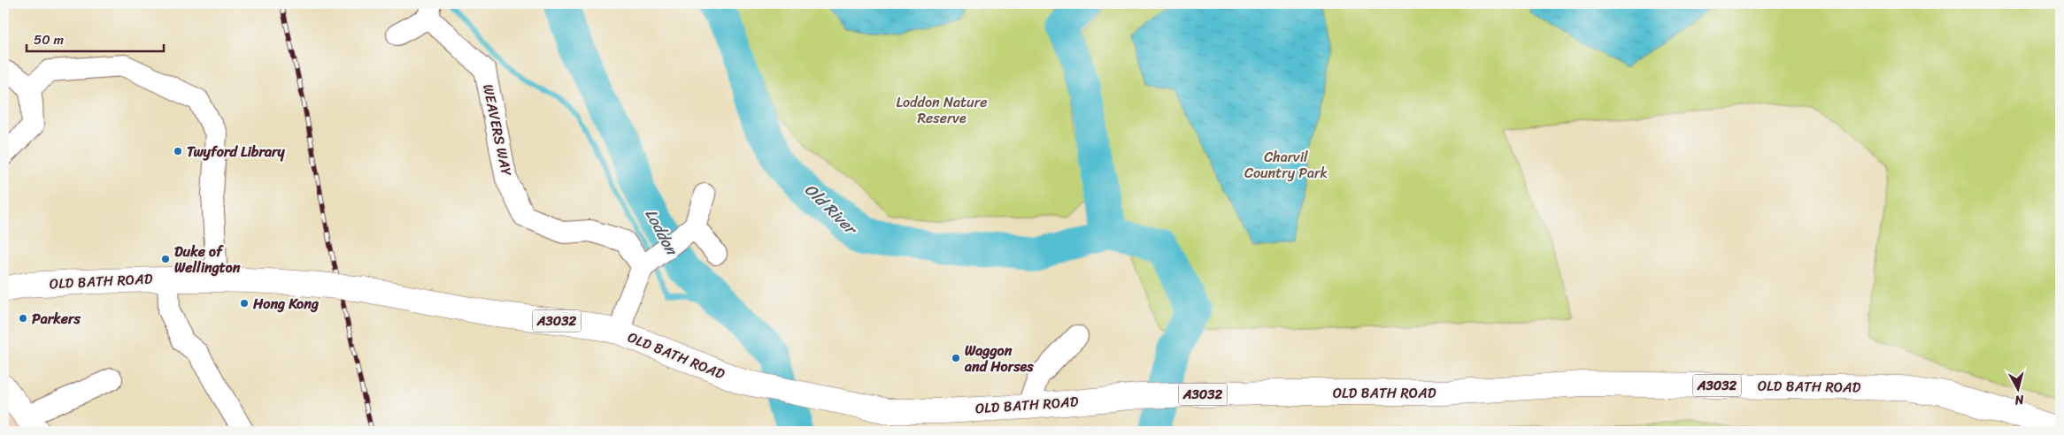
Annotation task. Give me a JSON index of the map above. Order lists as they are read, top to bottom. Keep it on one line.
{"streets":{"main road":["OLD BATH ROAD","A3032"],"street":["WEAVERS WAY"]},"water":["Old River","Loddon"],"parks":["Loddon Nature Reserve","Charvil Country Park"],"places":["Twyford Library","Duke of Wellington","Hong Kong","Parkers","Waggon and Horses"],"scale_bar":"50 m","north":"bottom"}
